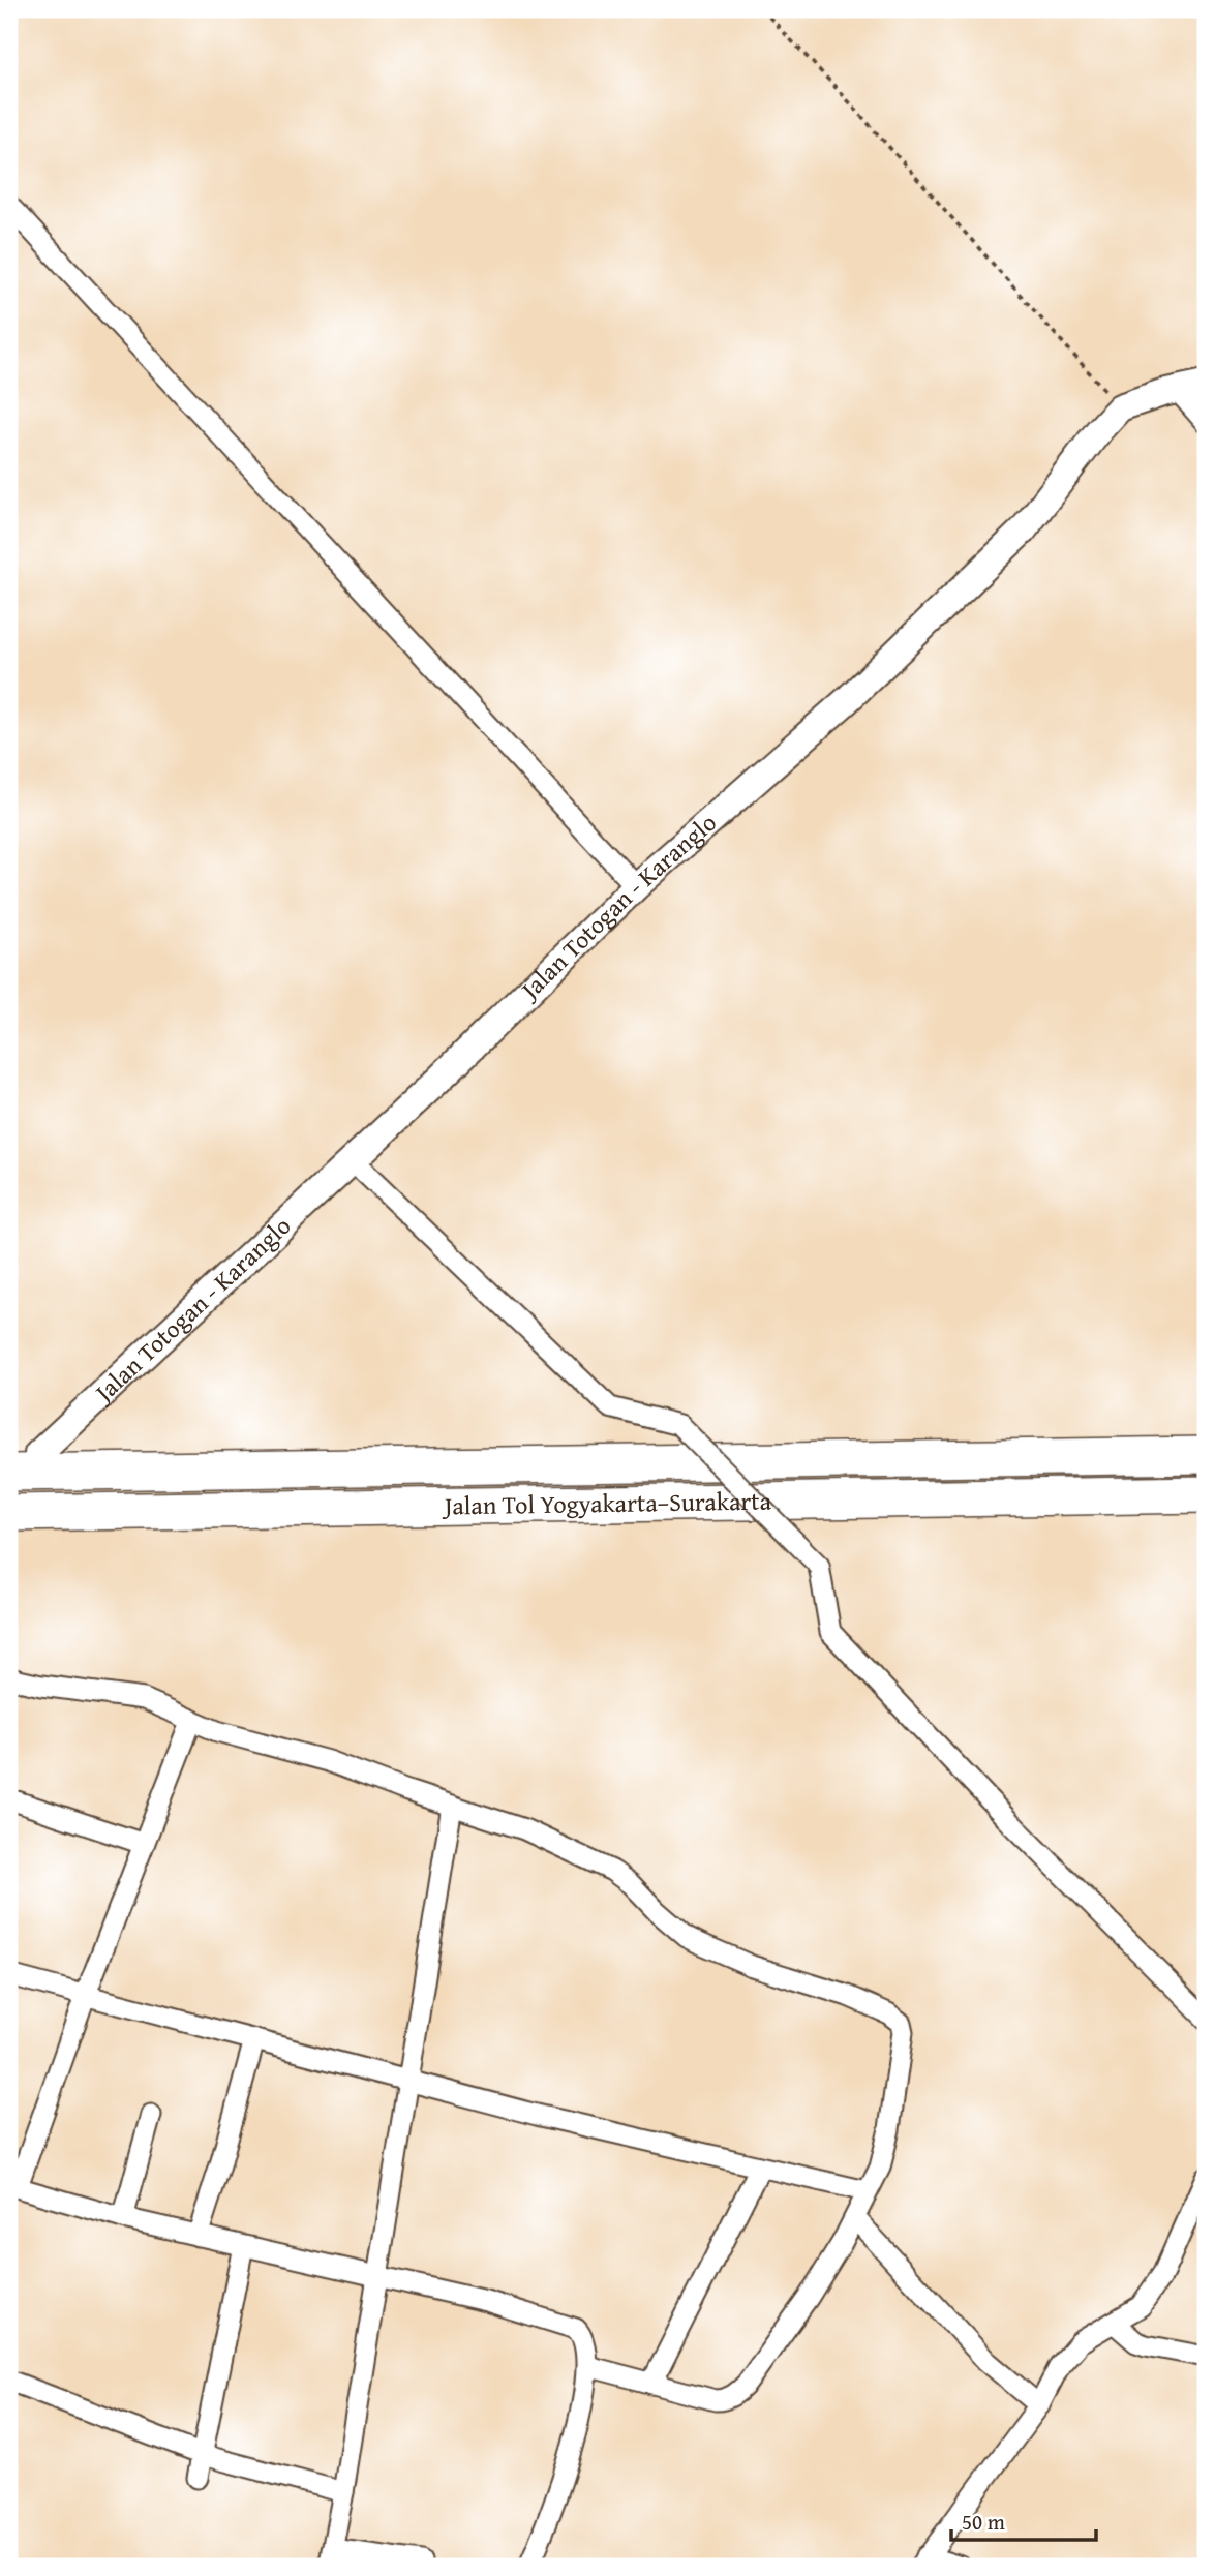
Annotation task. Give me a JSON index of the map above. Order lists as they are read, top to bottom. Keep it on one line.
{"streets":{"highway":["Jalan Tol Yogyakarta–Surakarta"],"main road":["Jalan Totogan - Karanglo"]},"crossings":[["Jalan Totogan - Karanglo","Jalan Tol Yogyakarta–Surakarta"]],"scale_bar":"50 m"}
